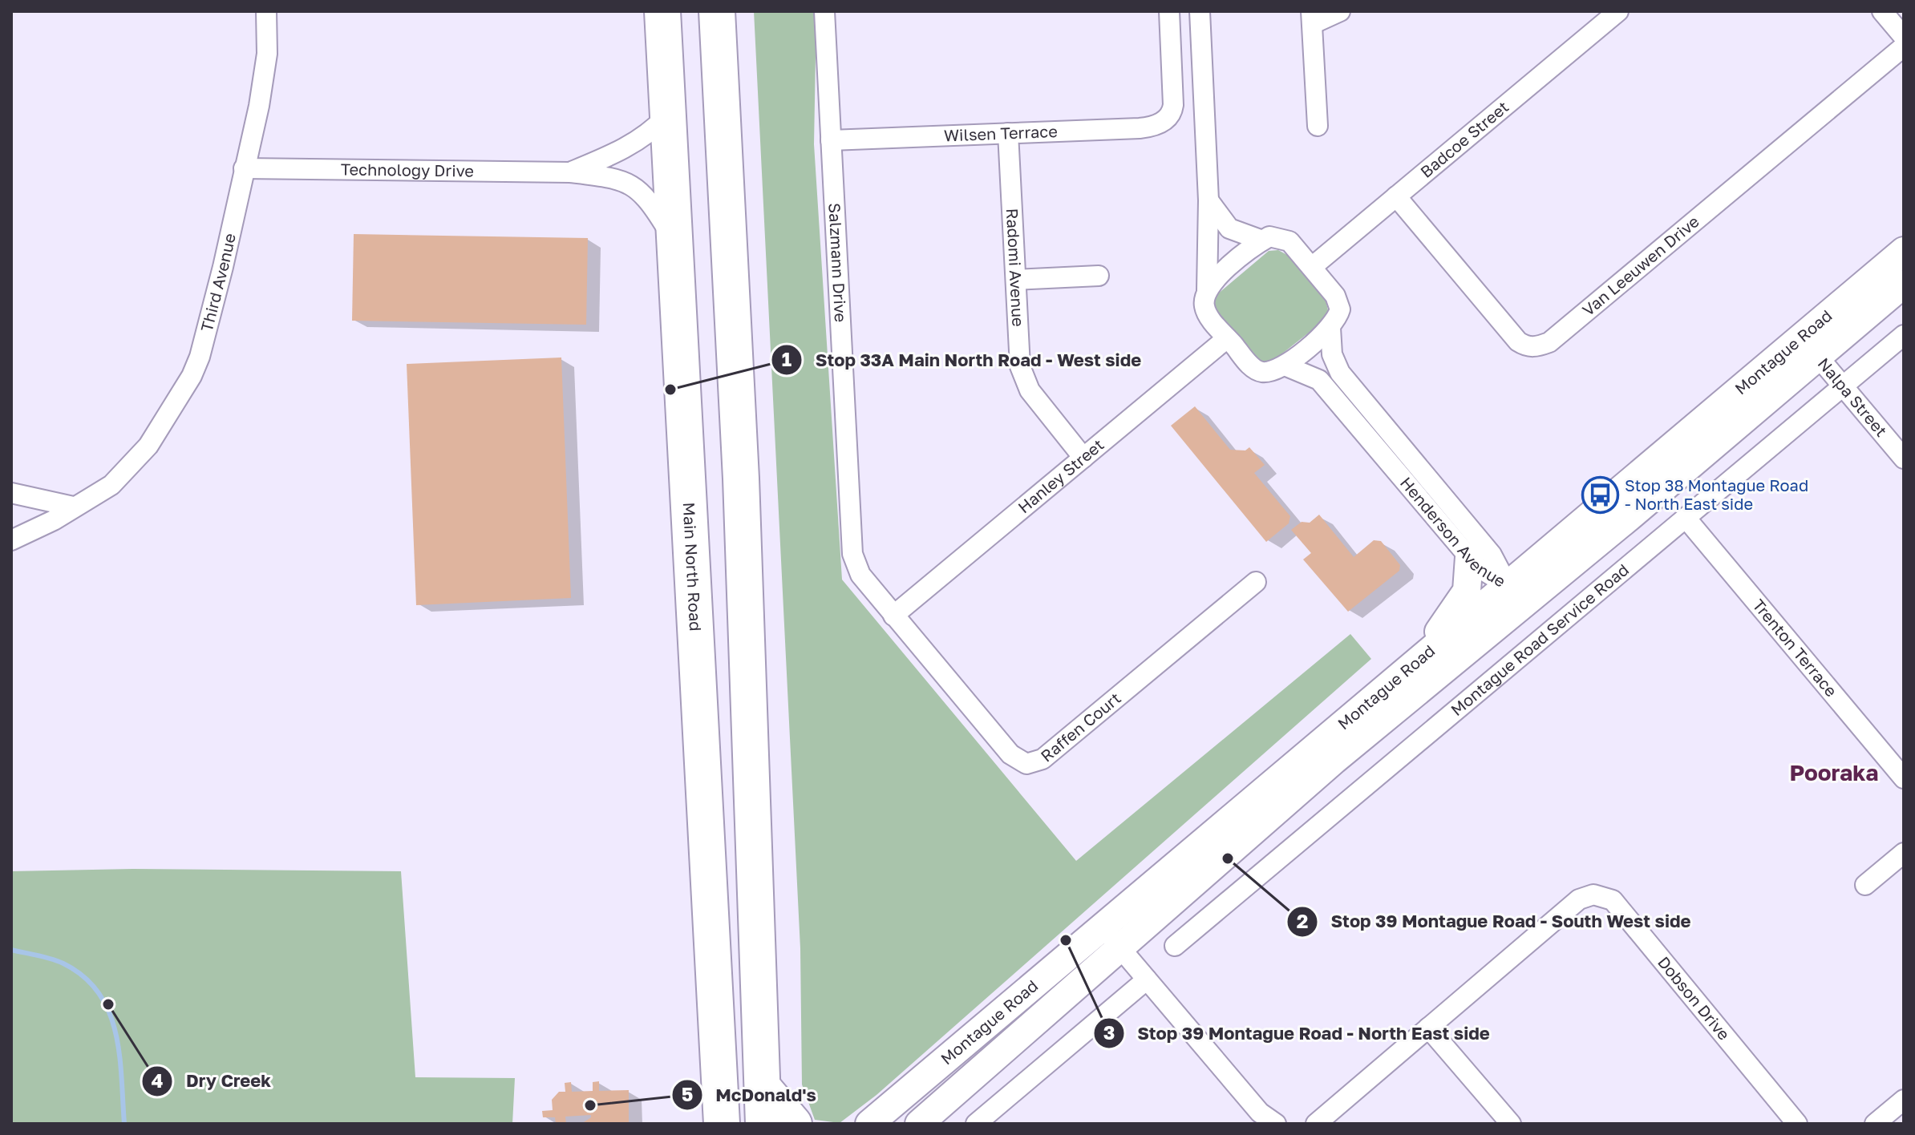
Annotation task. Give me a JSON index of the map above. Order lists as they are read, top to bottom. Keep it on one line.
{"streets":{"highway":["Main North Road"],"main road":["Montague Road"],"street":["Wilsen Terrace","Badcoe Street","Technology Drive","Salzmann Drive","Van Leeuwen Drive","Radomi Avenue","Third Avenue","Nalpa Street","Hanley Street","Henderson Avenue","Montague Road Service Road","Trenton Terrace","Raffen Court","Dobson Drive"]},"crossings":[["Wilsen Terrace","Salzmann Drive"],["Wilsen Terrace","Radomi Avenue"],["Badcoe Street","Van Leeuwen Drive"],["Badcoe Street","Hanley Street"],["Badcoe Street","Henderson Avenue"],["Technology Drive","Third Avenue"],["Technology Drive","Main North Road"],["Salzmann Drive","Hanley Street"],["Salzmann Drive","Raffen Court"],["Radomi Avenue","Hanley Street"],["Montague Road","Nalpa Street"],["Montague Road","Henderson Avenue"],["Nalpa Street","Montague Road Service Road"],["Hanley Street","Henderson Avenue"],["Hanley Street","Raffen Court"],["Montague Road Service Road","Trenton Terrace"]],"districts":["Pooraka"],"places":{"other":["Stop 33A Main North Road - West side","Stop 39 Montague Road - South West side","Stop 39 Montague Road - North East side","Dry Creek","McDonald's"],"bus stop":["Stop 38 Montague Road - North East side"]}}
